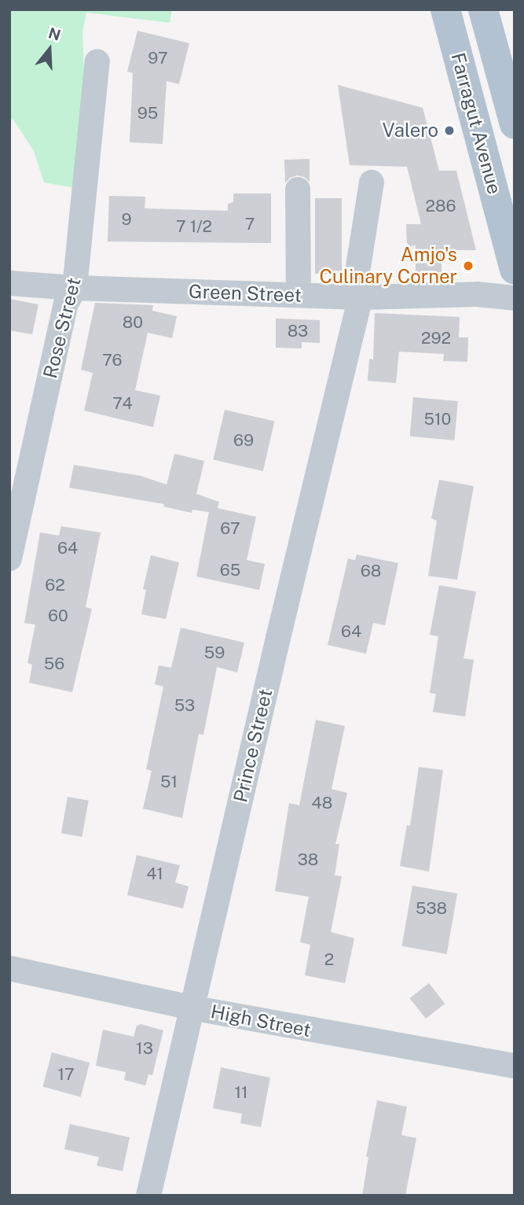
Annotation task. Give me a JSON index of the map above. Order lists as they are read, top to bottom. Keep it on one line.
{"streets":{"main road":["Farragut Avenue"],"street":["Green Street","Rose Street","Prince Street","High Street"]},"crossings":[["Green Street","Rose Street"],["Green Street","Prince Street"],["Prince Street","High Street"]],"places":["Valero","Amjo's Culinary Corner"],"house_numbers":["97","95","286","9","7","7 1/2","80","83","292","76","74","510","69","67","64","65","68","62","60","64","59","56","53","51","48","38","41","538","2","13","17","11"],"north":"top"}
